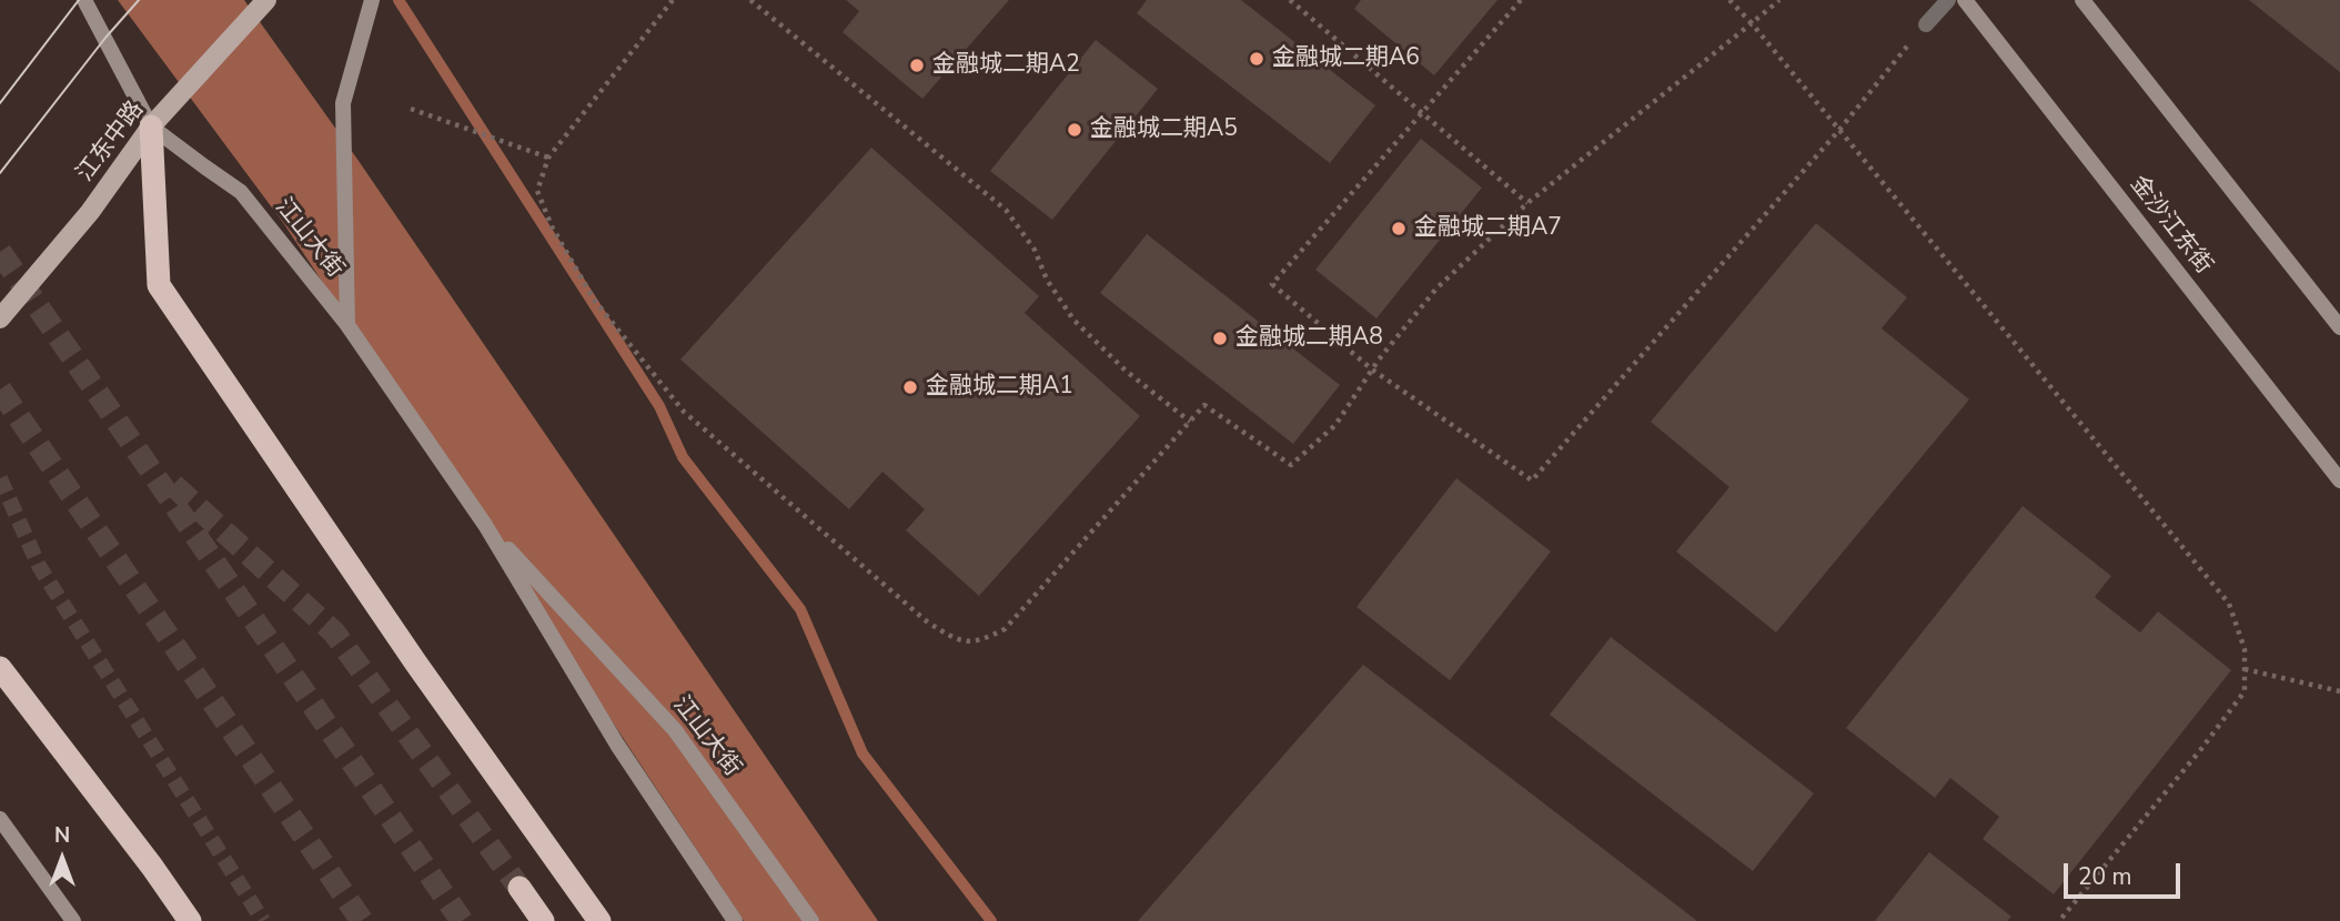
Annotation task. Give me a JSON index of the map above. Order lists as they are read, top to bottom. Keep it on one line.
{"streets":{"main road":["江东中路","金沙江东街","江山大街"]},"crossings":[["江东中路","江山大街"]],"places":["金融城二期A6","金融城二期A2","金融城二期A5","金融城二期A7","金融城二期A8","金融城二期A1"],"scale_bar":"20 m","north":"top"}
